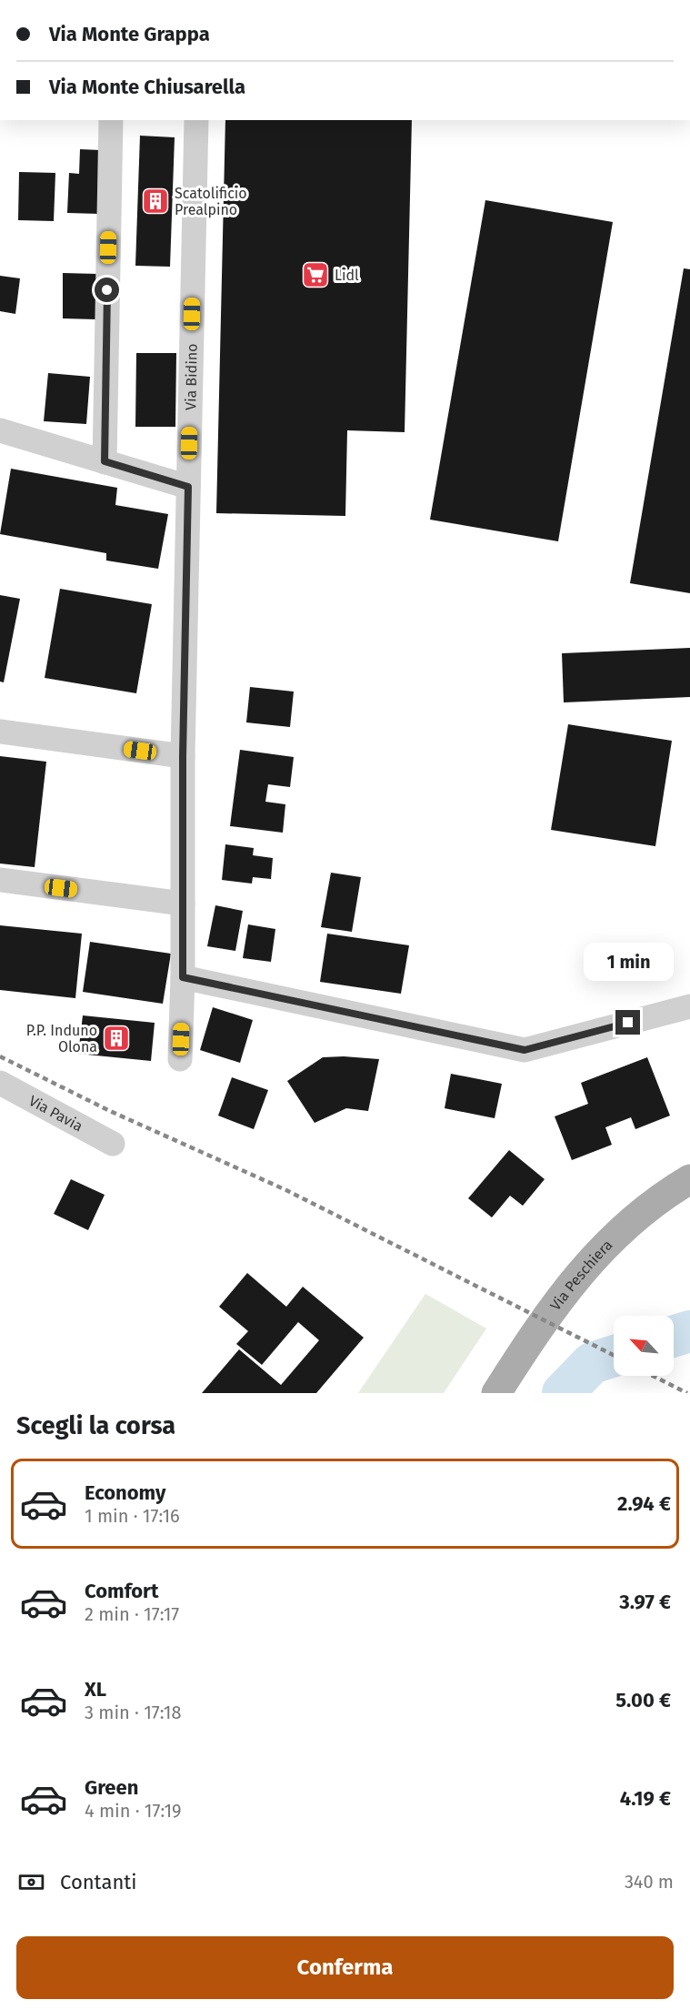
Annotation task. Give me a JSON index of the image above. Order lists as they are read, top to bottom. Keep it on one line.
{"streets":{"main road":["Via Peschiera"],"street":["Via Bidino","Via Pavia"]},"places":{"building":["Scatolificio Prealpino","P.P. Induno Olona"],"supermarket":["Lidl"]},"north":"top left","page":{"banner":["Via Monte Grappa","Via Monte Chiusarella"],"bubble":"1 min","heading":"Scegli la corsa","list":[{"name":"Economy","note":"1 min · 17:16","value":"2.94 €"},{"name":"Comfort","note":"2 min · 17:17","value":"3.97 €"},{"name":"XL","note":"3 min · 17:18","value":"5.00 €"},{"name":"Green","note":"4 min · 17:19","value":"4.19 €"}],"pay":["Contanti","340 m"],"buttons":"Conferma"}}
